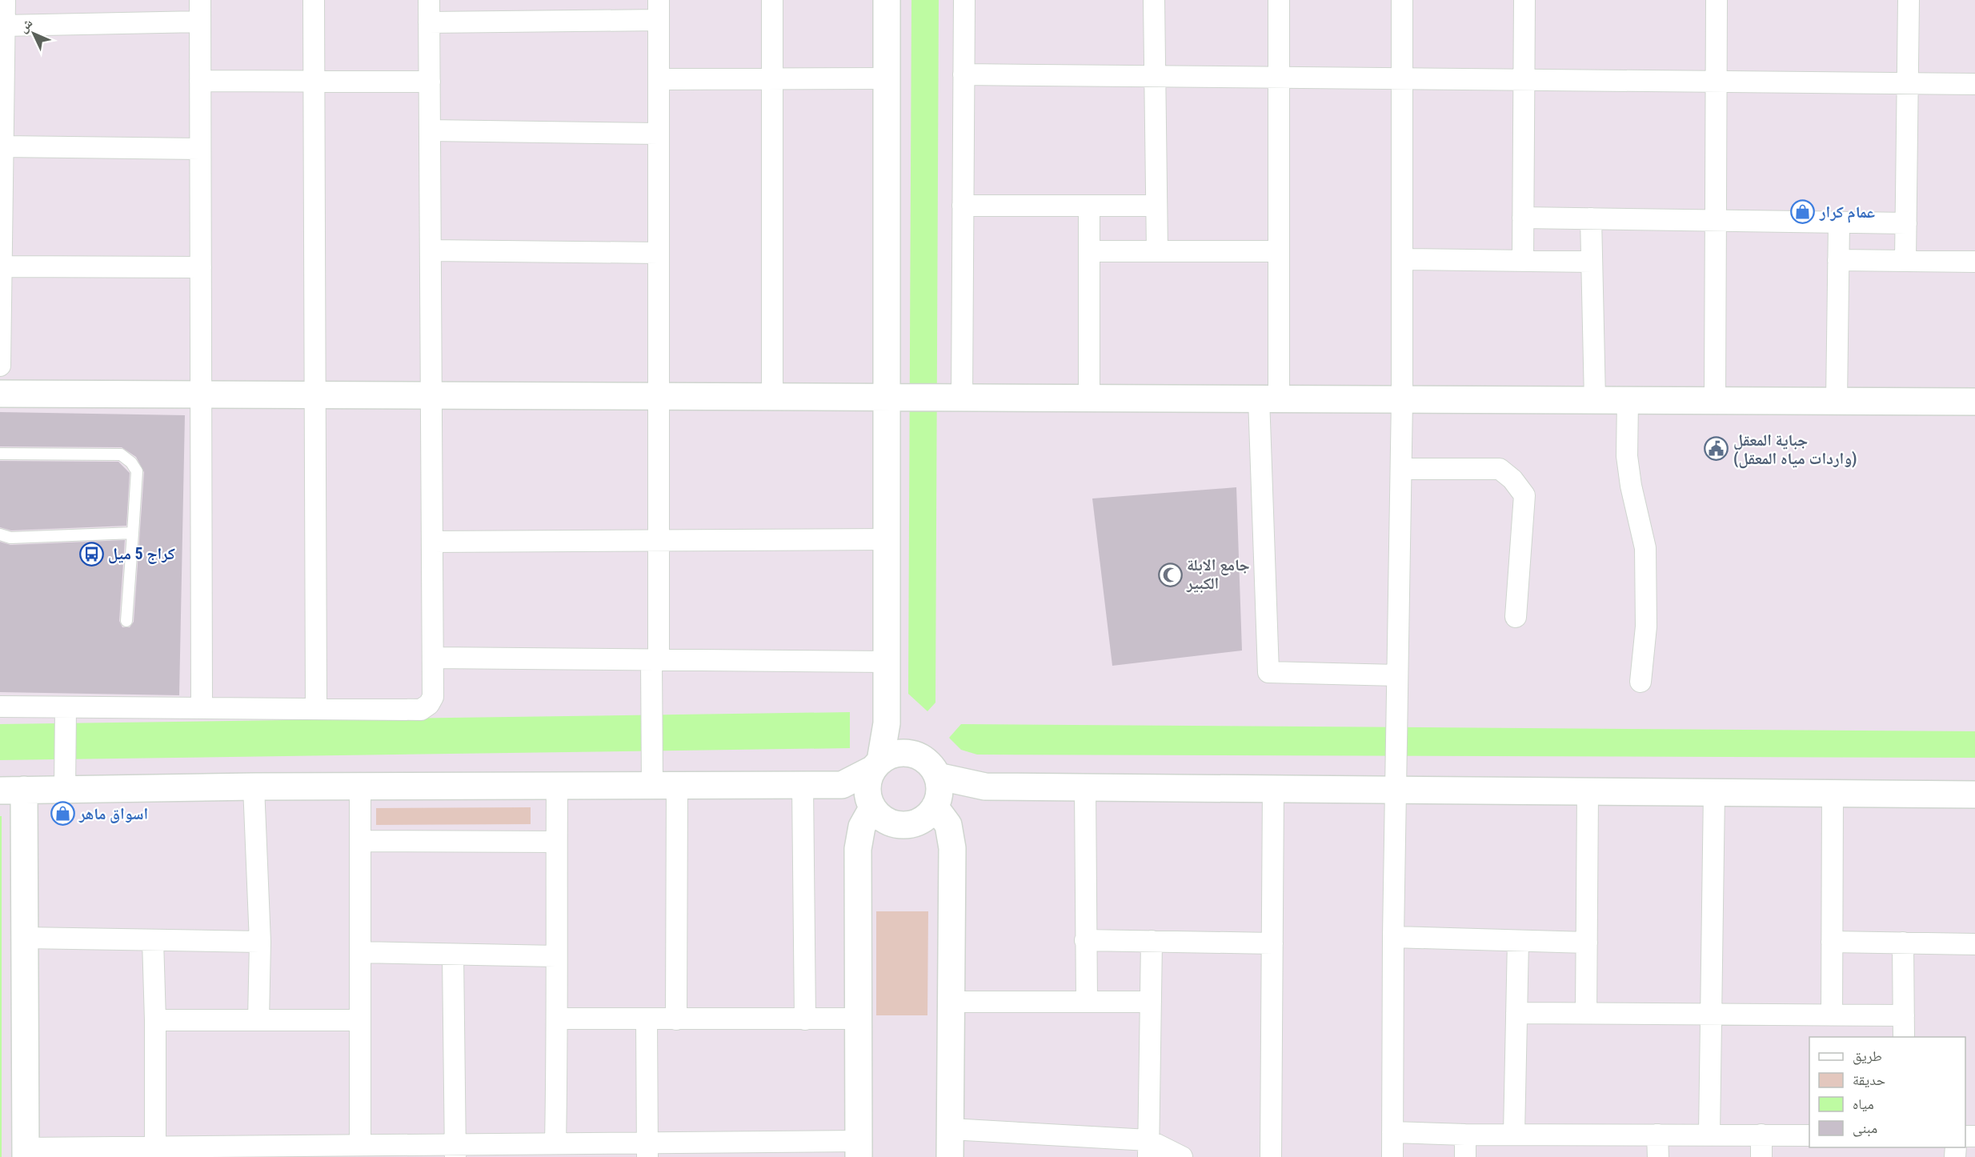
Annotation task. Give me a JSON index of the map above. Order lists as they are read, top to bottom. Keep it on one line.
{"places":{"shop":["عمام كرار","اسواق ماهر"],"public building":["جباية المعقل (واردات مياه المعقل)"],"bus stop":["كراج 5 ميل"],"mosque":["جامع الابلة الكبير"]},"legend":["طريق","حديقة","مياه","مبنى"],"north":"top left"}
